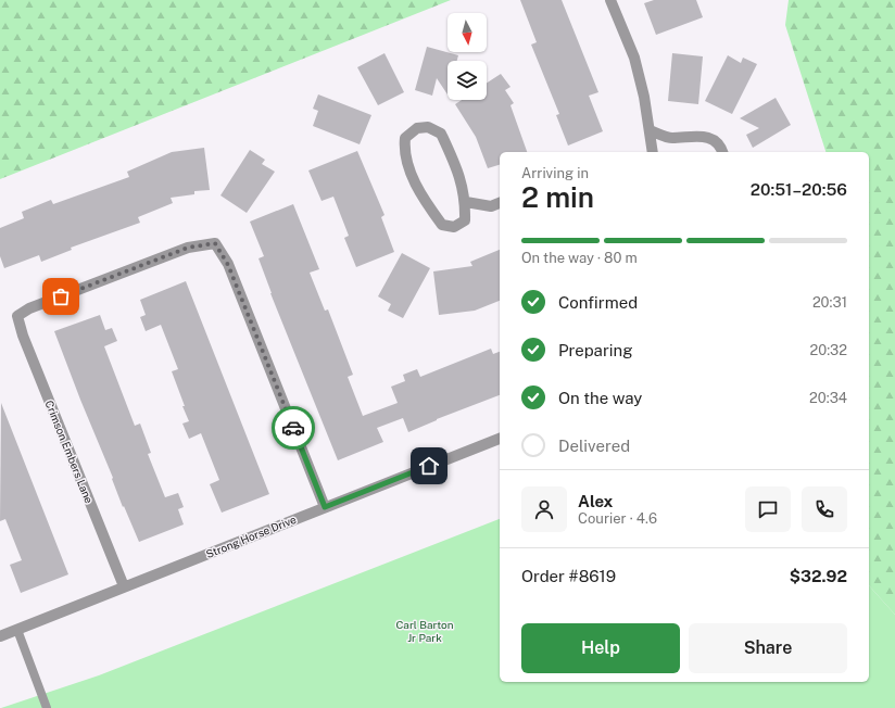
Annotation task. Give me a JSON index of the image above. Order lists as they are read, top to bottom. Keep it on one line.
{"streets":{"street":["Crimson Embers Lane","Strong Horse Drive"]},"crossings":[["Crimson Embers Lane","Strong Horse Drive"]],"parks":["Carl Barton Jr Park"],"north":"bottom","page":{"heading":["2 min","Arriving in","20:51–20:56"],"panel":["Alex","Courier · 4.6","Order #8619","$32.92"],"bar":"On the way · 80 m","list":[["Confirmed","20:31"],["Preparing","20:32"],["On the way","20:34"],"Delivered"],"buttons":["Help","Share"]}}
